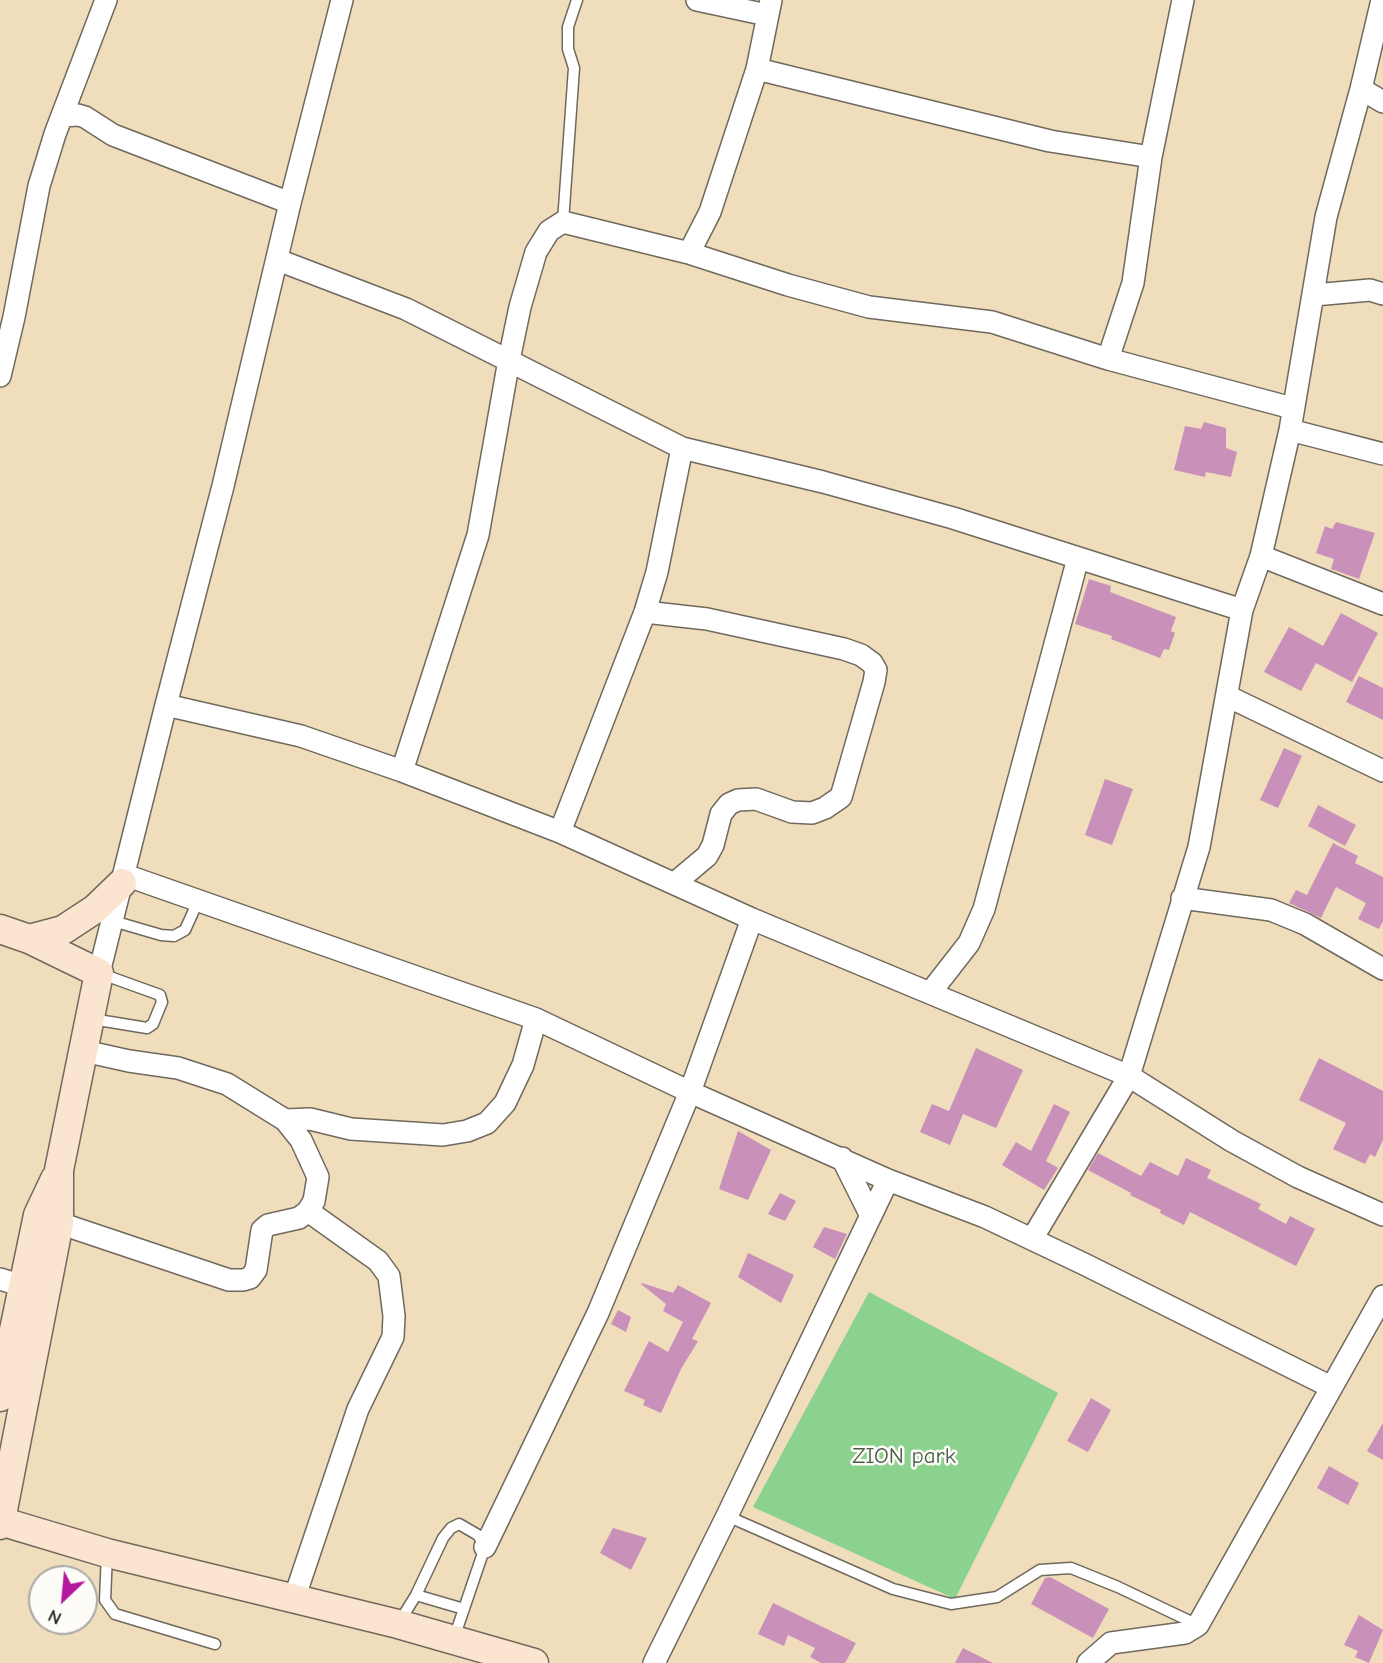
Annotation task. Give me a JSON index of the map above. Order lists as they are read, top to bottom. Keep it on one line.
{"parks":["ZION park"],"north":"bottom left"}
